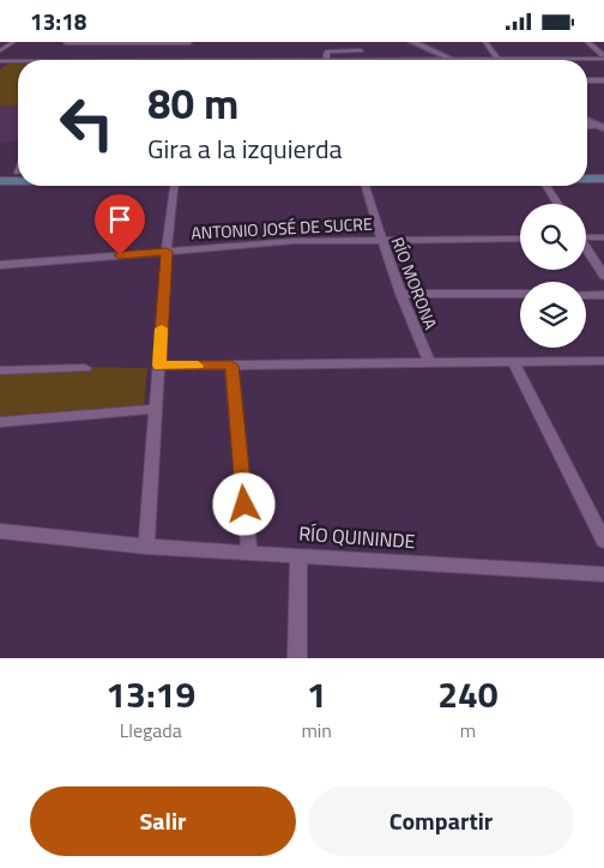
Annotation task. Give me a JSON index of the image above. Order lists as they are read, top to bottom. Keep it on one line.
{"streets":{"street":["ANTONIO JOSÉ DE SUCRE","RÍO MORONA","RÍO QUININDE"]},"crossings":[["ANTONIO JOSÉ DE SUCRE","RÍO MORONA"]],"page":{"status":"13:18","turn":["80 m","Gira a la izquierda"],"eta":["13:19","Llegada","1","min","240","m"],"buttons":["Salir","Compartir"]}}
